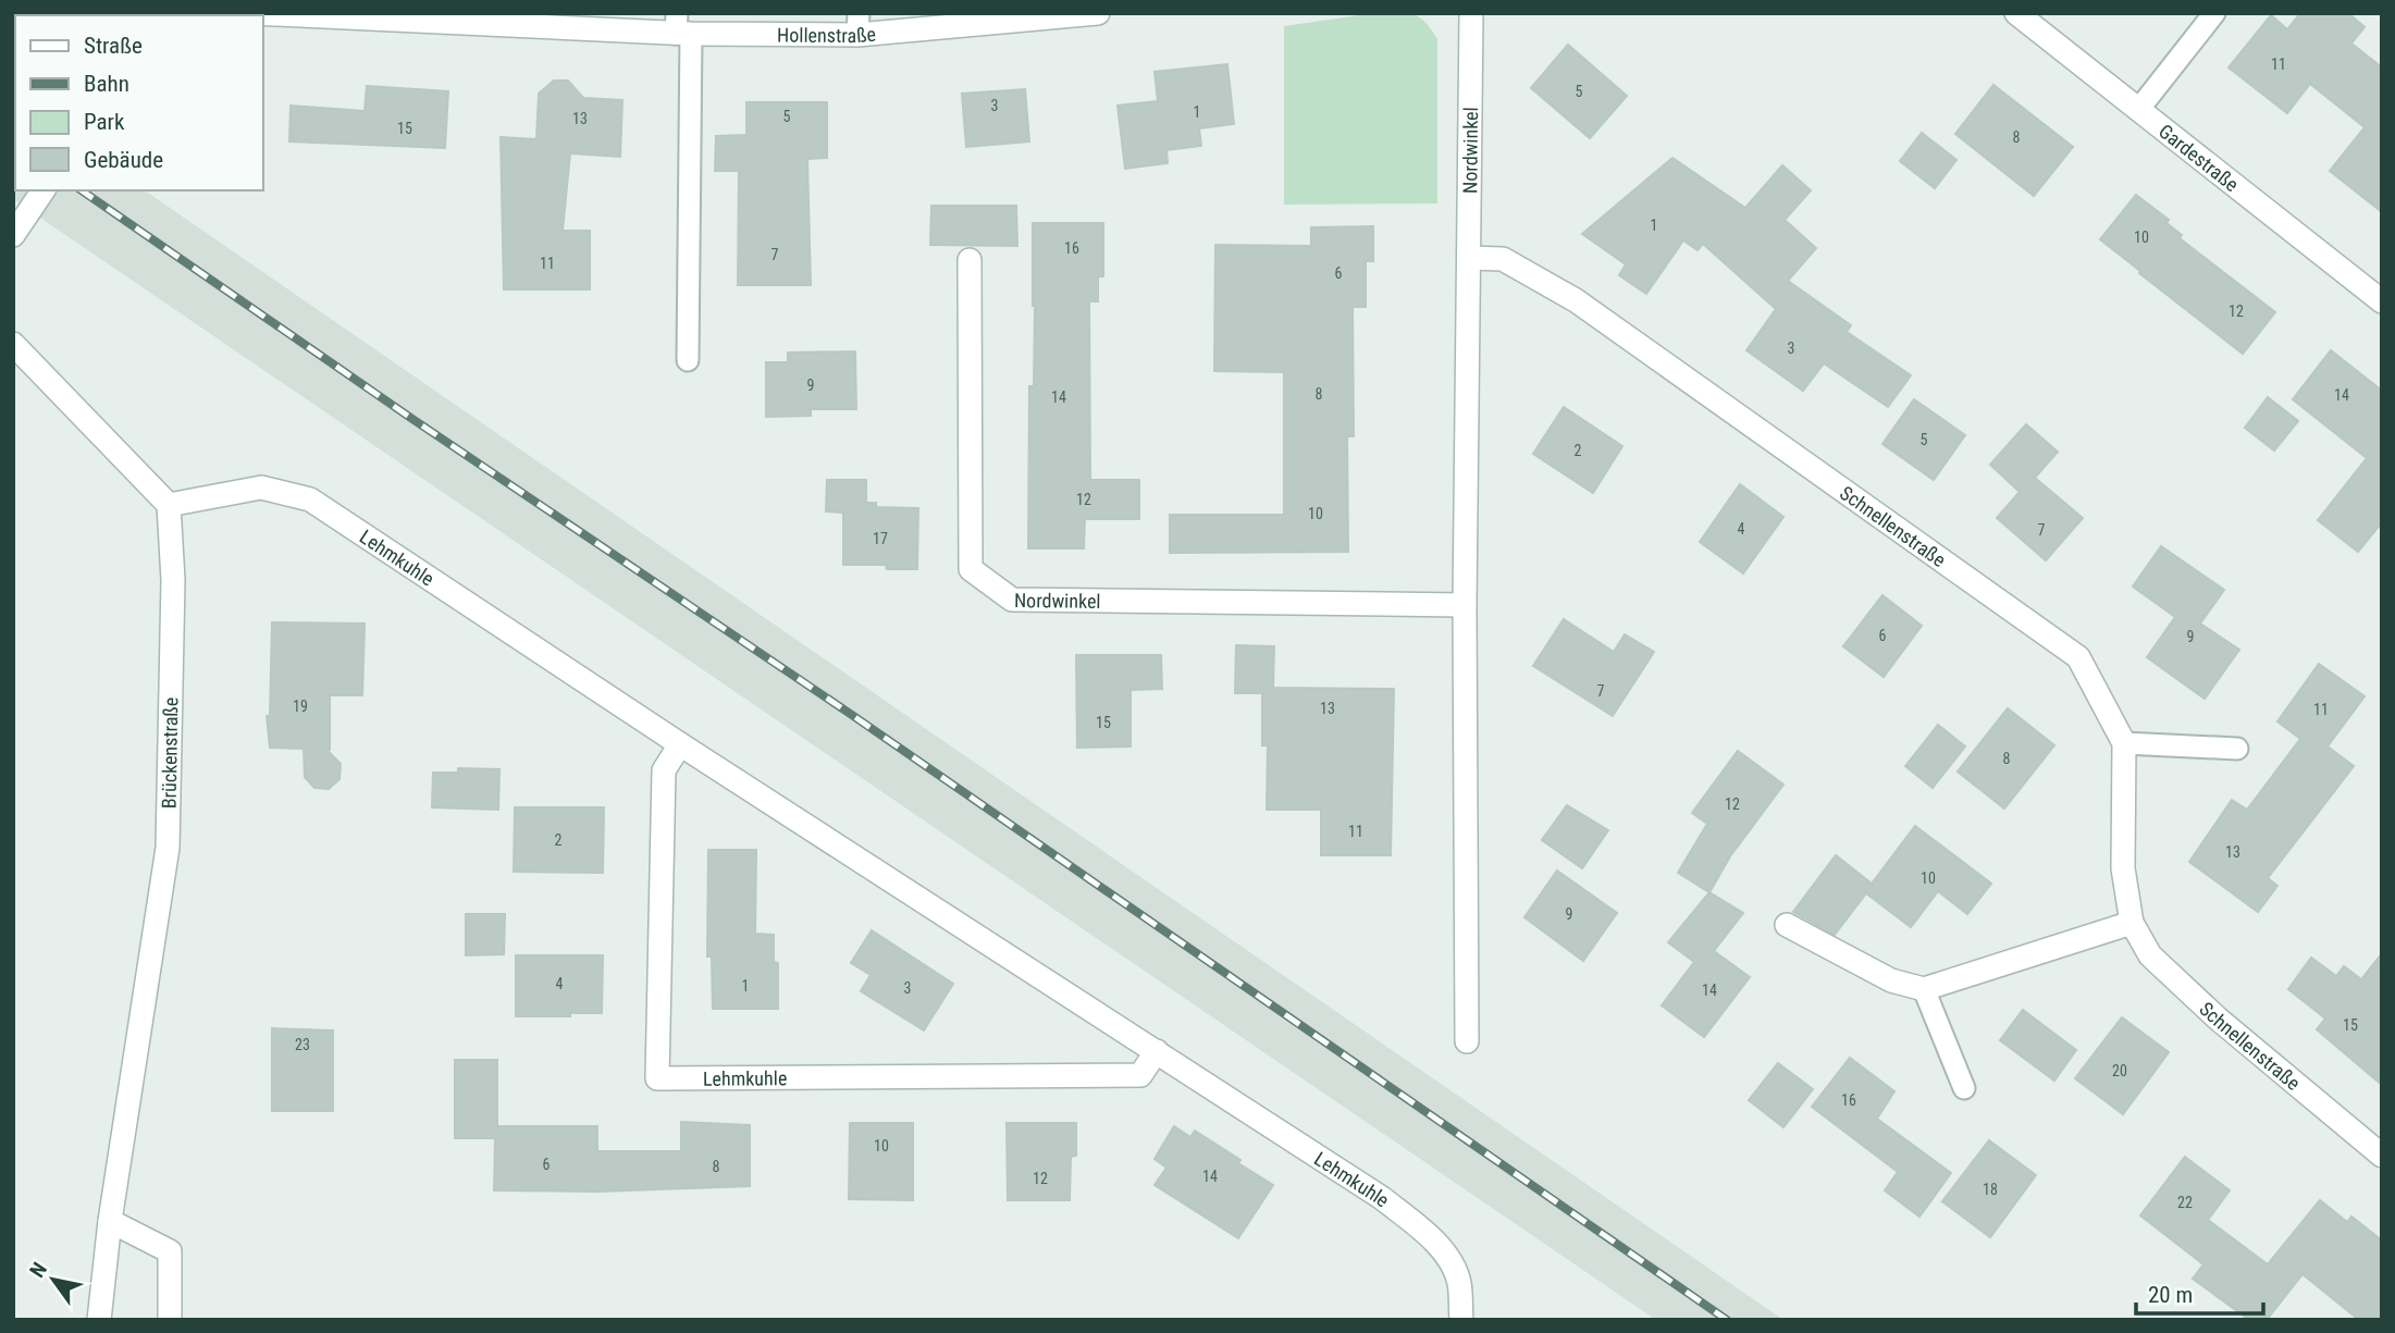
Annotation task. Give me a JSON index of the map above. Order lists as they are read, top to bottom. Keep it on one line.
{"streets":{"street":["Hollenstraße","Nordwinkel","Gardestraße","Schnellenstraße","Lehmkuhle","Brückenstraße"]},"crossings":[["Nordwinkel","Schnellenstraße"],["Lehmkuhle","Brückenstraße"]],"house_numbers":["11","5","3","1","5","13","15","8","1","10","16","7","11","6","12","3","9","8","14","14","5","2","12","10","4","7","17","6","9","7","19","13","11","15","8","12","11","2","13","10","9","4","1","3","14","15","23","20","16","10","6","8","14","12","18","22"],"legend":["Straße","Bahn","Park","Gebäude"],"scale_bar":"20 m","north":"top left"}
